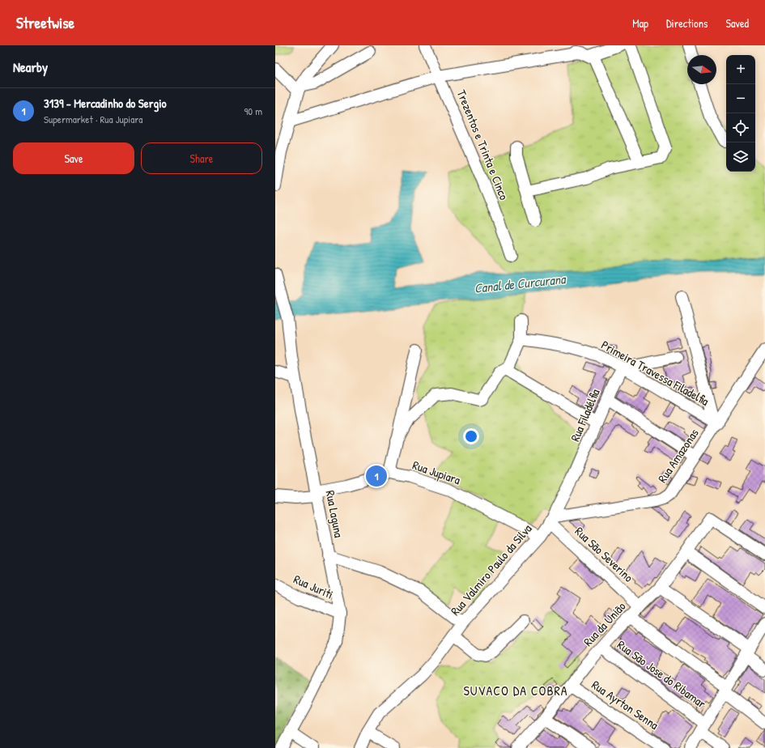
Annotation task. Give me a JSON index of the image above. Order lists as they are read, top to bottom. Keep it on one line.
{"streets":{"street":["Trezentos e Trinta e Cinco","Primeira Travessa Filadelfia","Rua Filadélfia","Rua Amazonas","Rua Jupiara","Rua Laguna","Rua São Severino","Rua Valmiro Paulo da Silva","Rua Juriti","Rua da União","Rua São Jose do Ribamar","Rua Ayrton Senna"]},"crossings":[["Primeira Travessa Filadelfia","Rua Filadélfia"],["Primeira Travessa Filadelfia","Rua Amazonas"],["Rua Filadélfia","Rua Amazonas"],["Rua Filadélfia","Rua São Severino"],["Rua Filadélfia","Rua Valmiro Paulo da Silva"],["Rua Amazonas","Rua São Severino"],["Rua Amazonas","Rua Valmiro Paulo da Silva"],["Rua Jupiara","Rua Laguna"],["Rua Jupiara","Rua Valmiro Paulo da Silva"],["Rua Laguna","Rua Juriti"],["Rua São Severino","Rua Valmiro Paulo da Silva"],["Rua São Severino","Rua da União"],["Rua da União","Rua São Jose do Ribamar"],["Rua da União","Rua Ayrton Senna"]],"districts":["SUVACO DA COBRA"],"water":["Canal de Curcurana"],"north":"right","page":{"header":"Streetwise","nav":["Map","Directions","Saved"],"heading":"Nearby","map_buttons":["+","−"],"list":[{"mark":"1","name":"3139 - Mercadinho do Sergio","note":"Supermarket · Rua Jupiara","value":"90 m"}],"buttons":["Save","Share"],"pins":"1"}}
